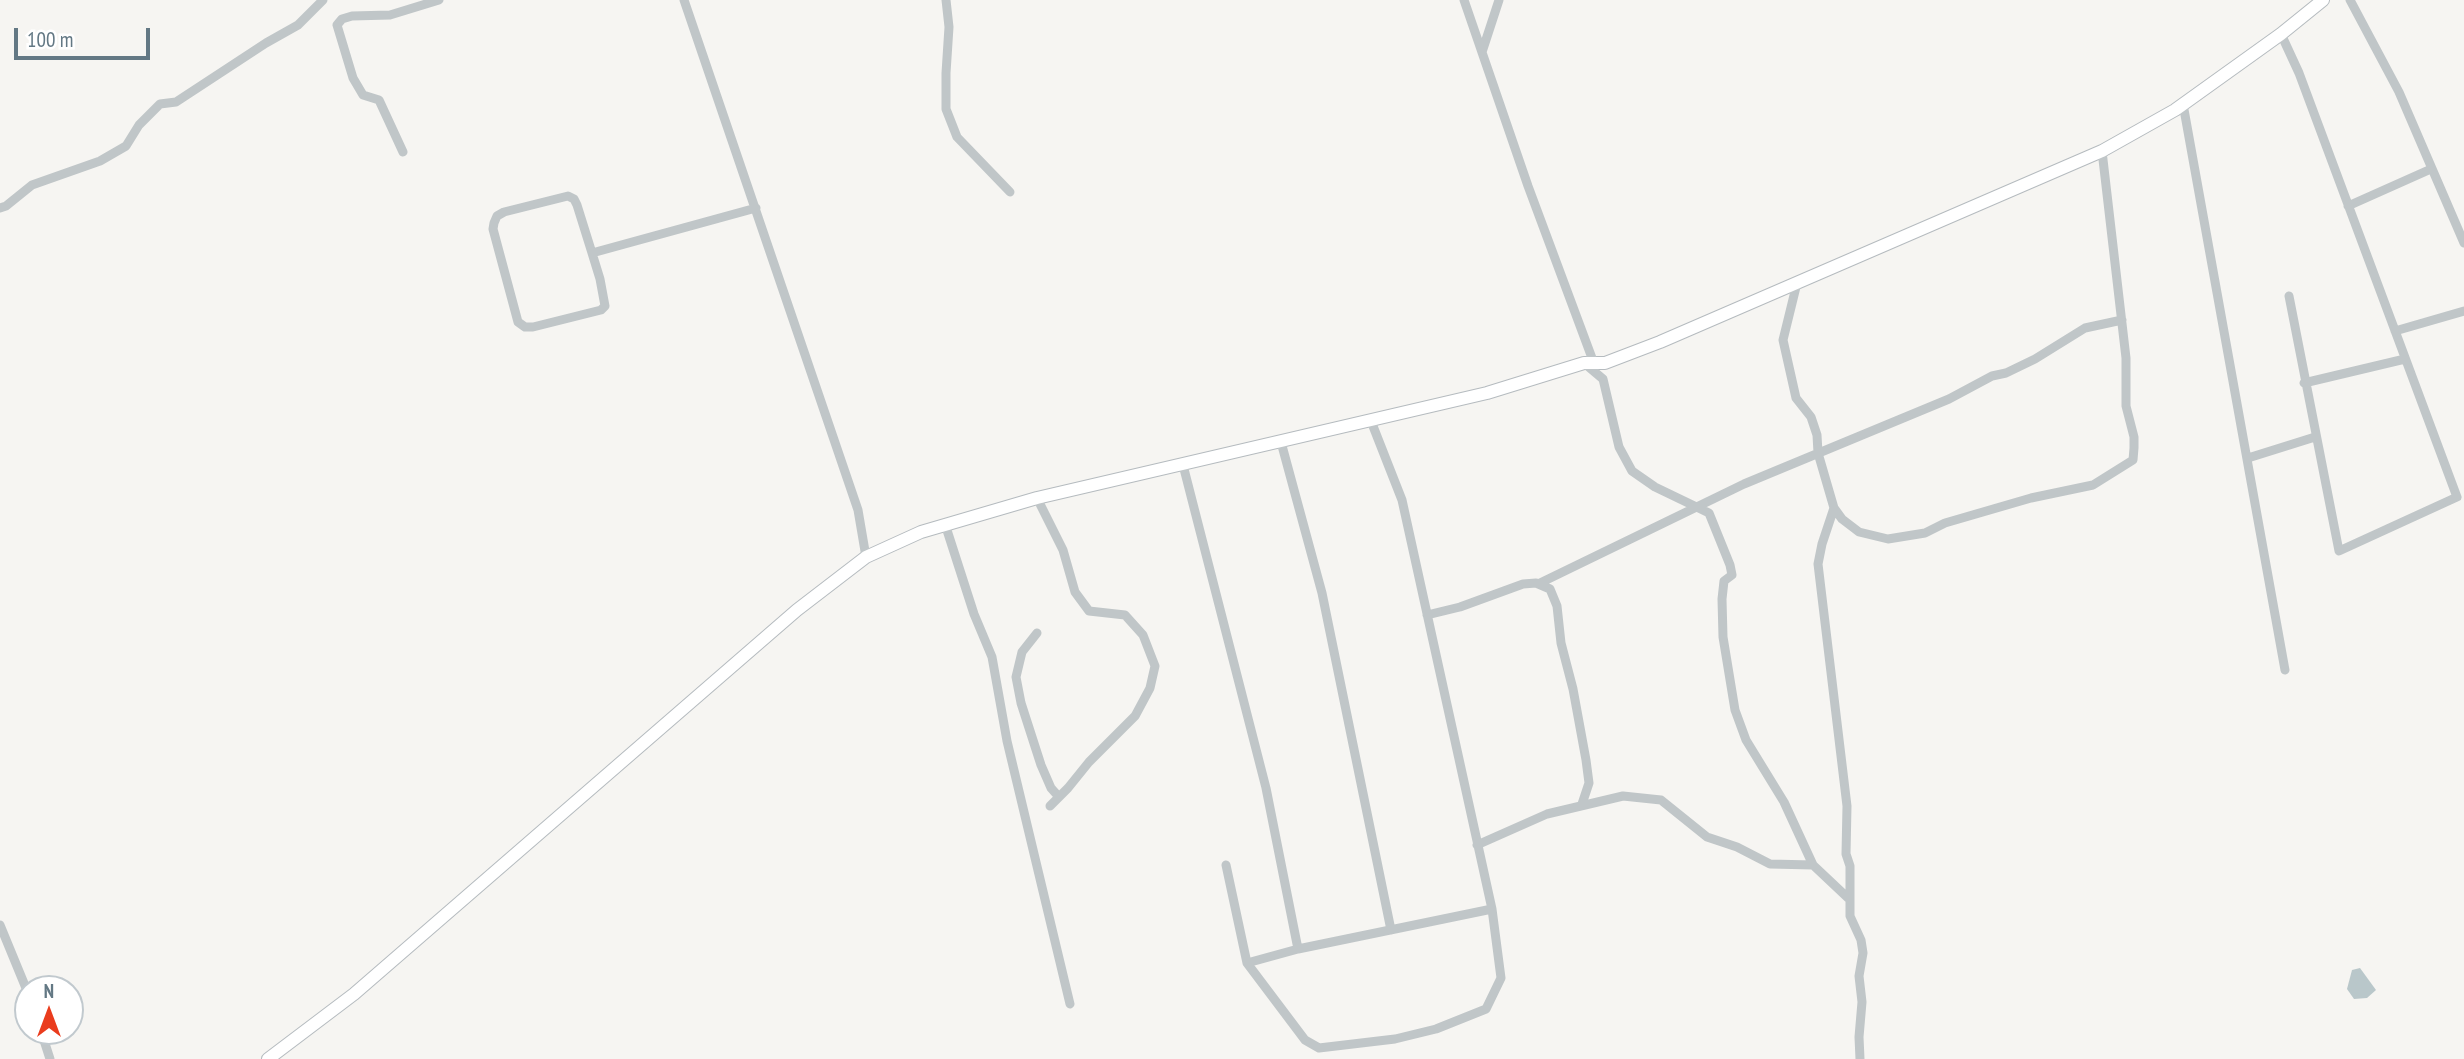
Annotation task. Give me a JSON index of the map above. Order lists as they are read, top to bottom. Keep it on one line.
{"scale_bar":"100 m","north":"top"}
